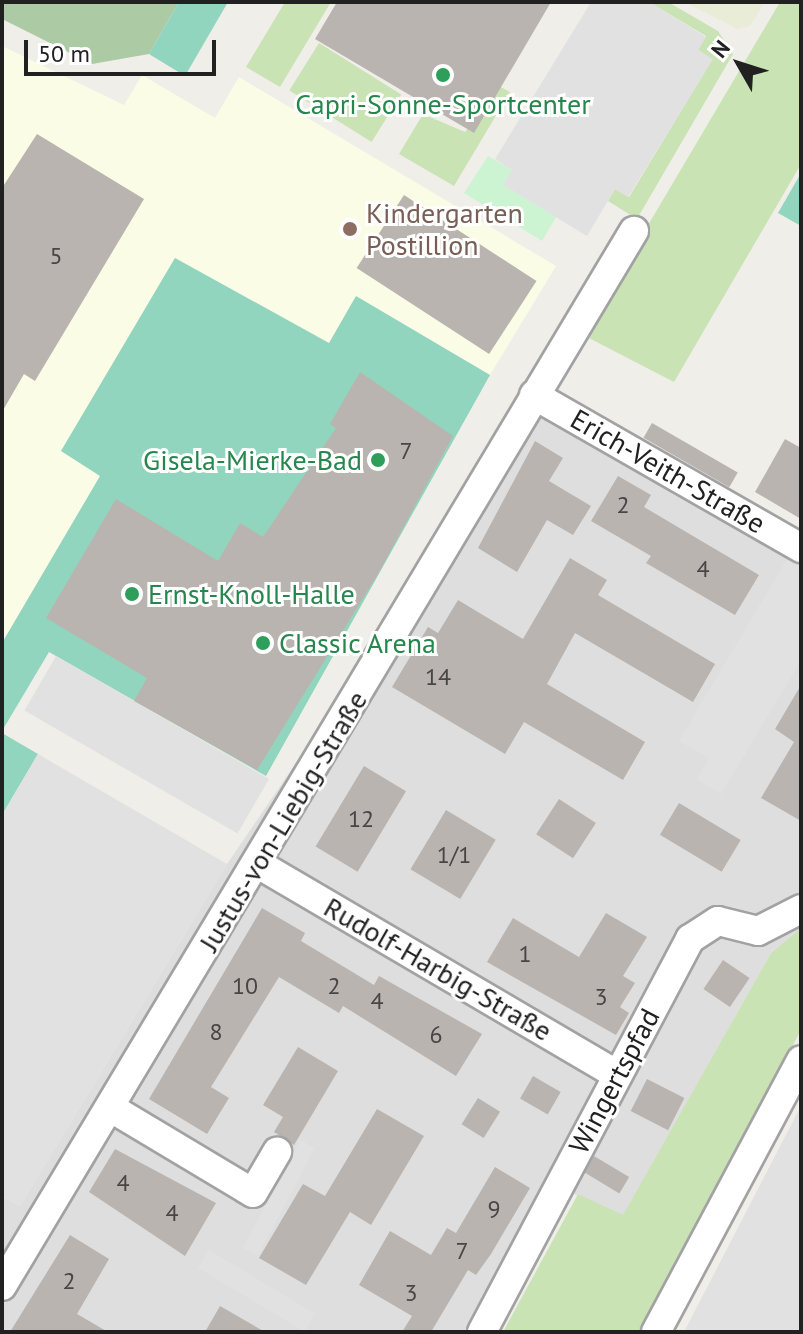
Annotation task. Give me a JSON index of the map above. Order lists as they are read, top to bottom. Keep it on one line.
{"streets":{"street":["Erich-Veith-Straße","Justus-von-Liebig-Straße","Rudolf-Harbig-Straße","Wingertspfad"]},"crossings":[["Erich-Veith-Straße","Justus-von-Liebig-Straße"],["Justus-von-Liebig-Straße","Rudolf-Harbig-Straße"],["Rudolf-Harbig-Straße","Wingertspfad"]],"places":["Capri-Sonne-Sportcenter","Kindergarten Postillion","Gisela-Mierke-Bad","Ernst-Knoll-Halle","Classic Arena"],"house_numbers":["5","7","2","4","14","12","1/1","1","10","2","3","4","8","6","4","9","4","7","2","3"],"scale_bar":"50 m","north":"top left"}
